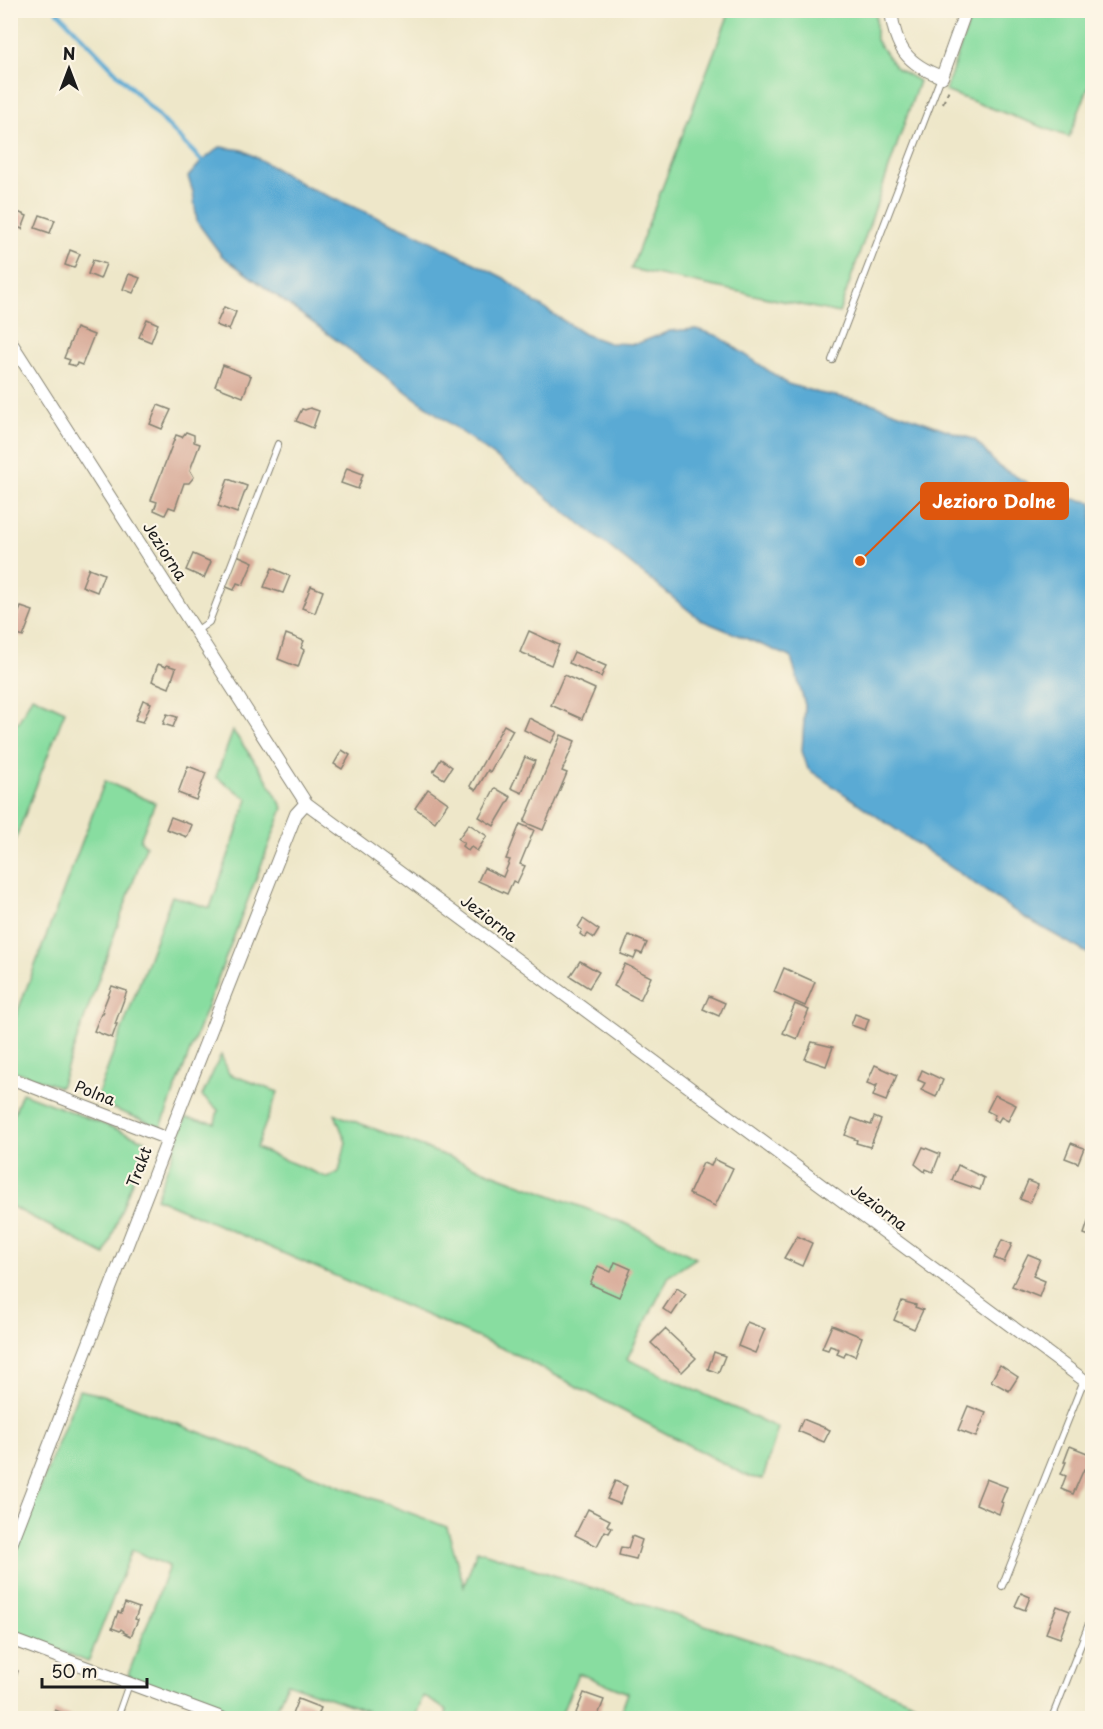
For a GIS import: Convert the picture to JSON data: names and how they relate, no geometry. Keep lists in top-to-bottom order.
{
  "streets": {
    "street": ["Jeziorna", "Polna", "Trakt"]
  },
  "crossings": [
    ["Jeziorna", "Trakt"],
    ["Polna", "Trakt"]
  ],
  "places": ["Jezioro Dolne"],
  "scale_bar": "50 m",
  "north": "top"
}
